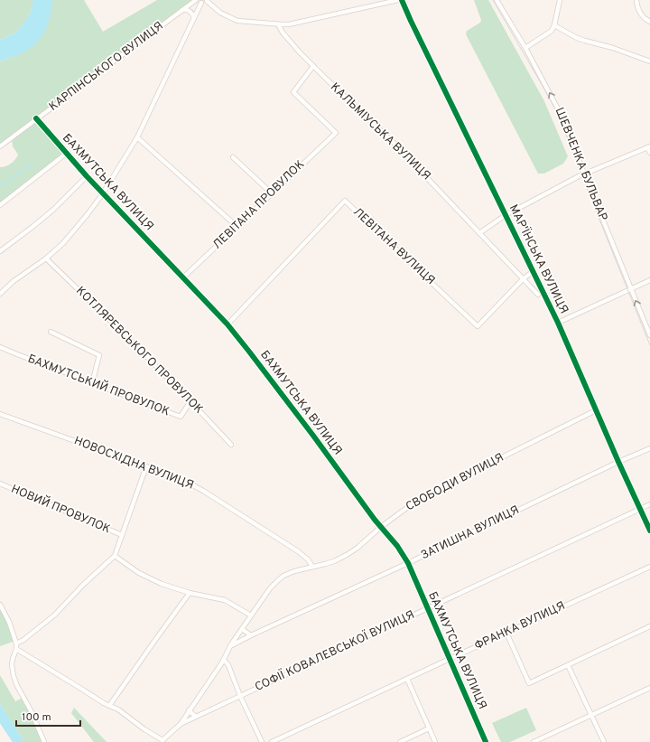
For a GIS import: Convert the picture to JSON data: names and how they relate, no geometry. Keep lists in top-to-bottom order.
{
  "streets": {
    "street": [
      "КАРПІНСЬКОГО ВУЛИЦЯ",
      "КАЛЬМІУСЬКА ВУЛИЦЯ",
      "ШЕВЧЕНКА БУЛЬВАР",
      "БАХМУТСЬКА ВУЛИЦЯ",
      "ЛЕВІТАНА ПРОВУЛОК",
      "ЛЕВІТАНА ВУЛИЦЯ",
      "МАР'ЇНСЬКА ВУЛИЦЯ",
      "КОТЛЯРЕВСЬКОГО ПРОВУЛОК",
      "БАХМУТСЬКИЙ ПРОВУЛОК",
      "НОВОСХІДНА ВУЛИЦЯ",
      "СВОБОДИ ВУЛИЦЯ",
      "НОВИЙ ПРОВУЛОК",
      "ЗАТИШНА ВУЛИЦЯ",
      "ФРАНКА ВУЛИЦЯ",
      "СОФІЇ КОВАЛЕВСЬКОЇ ВУЛИЦЯ"
    ]
  },
  "crossings": [
    ["КАРПІНСЬКОГО ВУЛИЦЯ", "БАХМУТСЬКА ВУЛИЦЯ"],
    ["КАЛЬМІУСЬКА ВУЛИЦЯ", "ЛЕВІТАНА ПРОВУЛОК"],
    ["КАЛЬМІУСЬКА ВУЛИЦЯ", "ЛЕВІТАНА ВУЛИЦЯ"],
    ["БАХМУТСЬКА ВУЛИЦЯ", "ЛЕВІТАНА ПРОВУЛОК"],
    ["БАХМУТСЬКА ВУЛИЦЯ", "ЛЕВІТАНА ВУЛИЦЯ"],
    ["БАХМУТСЬКА ВУЛИЦЯ", "СВОБОДИ ВУЛИЦЯ"],
    ["БАХМУТСЬКА ВУЛИЦЯ", "ЗАТИШНА ВУЛИЦЯ"],
    ["БАХМУТСЬКА ВУЛИЦЯ", "ФРАНКА ВУЛИЦЯ"],
    ["БАХМУТСЬКА ВУЛИЦЯ", "СОФІЇ КОВАЛЕВСЬКОЇ ВУЛИЦЯ"],
    ["ЛЕВІТАНА ВУЛИЦЯ", "МАР'ЇНСЬКА ВУЛИЦЯ"],
    ["МАР'ЇНСЬКА ВУЛИЦЯ", "СВОБОДИ ВУЛИЦЯ"],
    ["МАР'ЇНСЬКА ВУЛИЦЯ", "ЗАТИШНА ВУЛИЦЯ"],
    ["МАР'ЇНСЬКА ВУЛИЦЯ", "СОФІЇ КОВАЛЕВСЬКОЇ ВУЛИЦЯ"],
    ["КОТЛЯРЕВСЬКОГО ПРОВУЛОК", "БАХМУТСЬКИЙ ПРОВУЛОК"],
    ["НОВОСХІДНА ВУЛИЦЯ", "СВОБОДИ ВУЛИЦЯ"]
  ],
  "one_way": ["ШЕВЧЕНКА БУЛЬВАР"],
  "scale_bar": "100 m"
}
